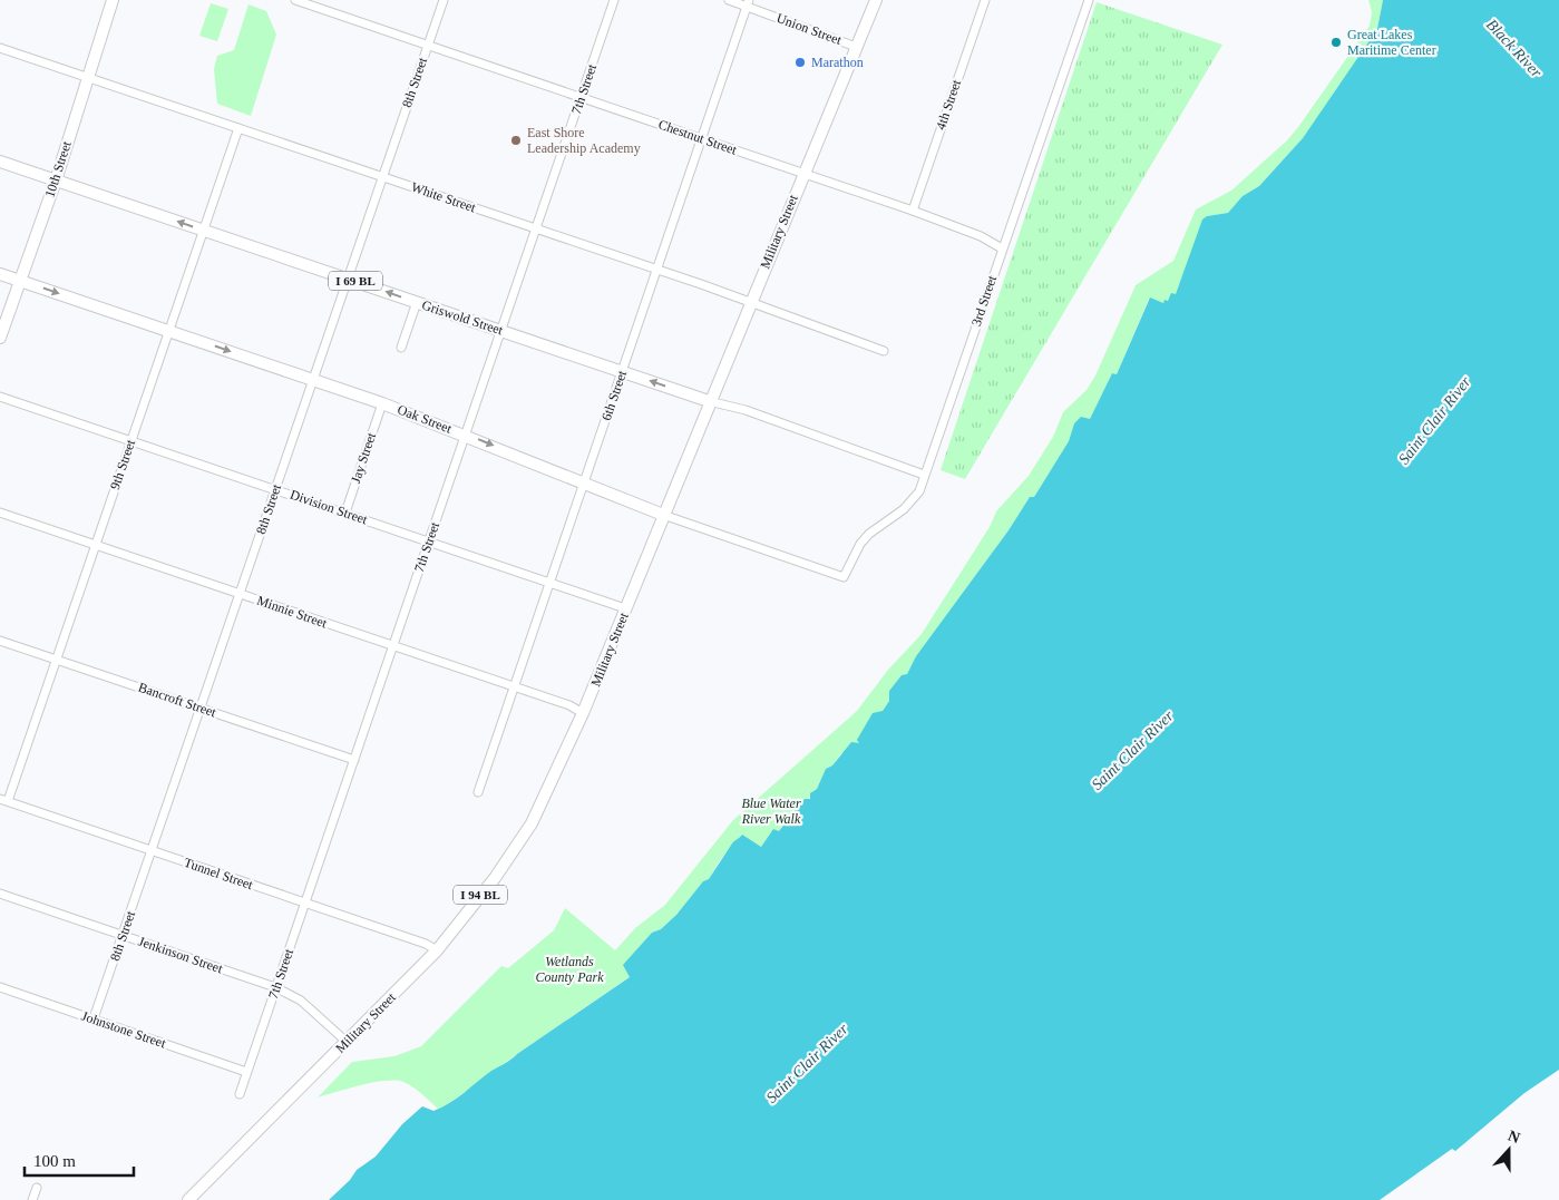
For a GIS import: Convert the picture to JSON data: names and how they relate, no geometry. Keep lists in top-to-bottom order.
{
  "streets": {
    "main road": [
      "10th Street",
      "Military Street",
      "I 69 BL",
      "Griswold Street",
      "Oak Street",
      "I 94 BL"
    ],
    "street": [
      "Union Street",
      "8th Street",
      "7th Street",
      "4th Street",
      "Chestnut Street",
      "White Street",
      "3rd Street",
      "6th Street",
      "Jay Street",
      "9th Street",
      "Division Street",
      "Minnie Street",
      "Bancroft Street",
      "Tunnel Street",
      "Jenkinson Street",
      "Johnstone Street"
    ]
  },
  "crossings": [
    ["Union Street", "Military Street"],
    ["Union Street", "6th Street"],
    ["8th Street", "Chestnut Street"],
    ["8th Street", "White Street"],
    ["8th Street", "Griswold Street"],
    ["8th Street", "Oak Street"],
    ["8th Street", "Division Street"],
    ["8th Street", "Minnie Street"],
    ["8th Street", "Bancroft Street"],
    ["8th Street", "Tunnel Street"],
    ["8th Street", "Jenkinson Street"],
    ["8th Street", "Johnstone Street"],
    ["7th Street", "Chestnut Street"],
    ["7th Street", "White Street"],
    ["7th Street", "Griswold Street"],
    ["7th Street", "Oak Street"],
    ["7th Street", "Division Street"],
    ["7th Street", "Minnie Street"],
    ["7th Street", "Bancroft Street"],
    ["7th Street", "Tunnel Street"],
    ["7th Street", "Jenkinson Street"],
    ["7th Street", "Johnstone Street"],
    ["4th Street", "Chestnut Street"],
    ["Chestnut Street", "Military Street"],
    ["Chestnut Street", "3rd Street"],
    ["Chestnut Street", "6th Street"],
    ["10th Street", "White Street"],
    ["10th Street", "Griswold Street"],
    ["10th Street", "Oak Street"],
    ["White Street", "Military Street"],
    ["White Street", "6th Street"],
    ["White Street", "9th Street"],
    ["Military Street", "Griswold Street"],
    ["Military Street", "Oak Street"],
    ["Military Street", "Division Street"],
    ["Military Street", "Minnie Street"],
    ["Military Street", "Tunnel Street"],
    ["Military Street", "Jenkinson Street"],
    ["3rd Street", "Griswold Street"],
    ["3rd Street", "Oak Street"],
    ["Griswold Street", "6th Street"],
    ["Griswold Street", "9th Street"],
    ["6th Street", "Oak Street"],
    ["6th Street", "Division Street"],
    ["6th Street", "Minnie Street"],
    ["Oak Street", "Jay Street"],
    ["Oak Street", "9th Street"],
    ["Jay Street", "Division Street"],
    ["9th Street", "Division Street"],
    ["9th Street", "Minnie Street"],
    ["9th Street", "Bancroft Street"],
    ["9th Street", "Tunnel Street"]
  ],
  "one_way": ["Oak Street"],
  "water": ["Black River", "Saint Clair River"],
  "parks": ["Blue Water River Walk", "Wetlands County Park"],
  "places": ["Great Lakes Maritime Center", "Marathon", "East Shore Leadership Academy"],
  "scale_bar": "100 m",
  "north": "top"
}
